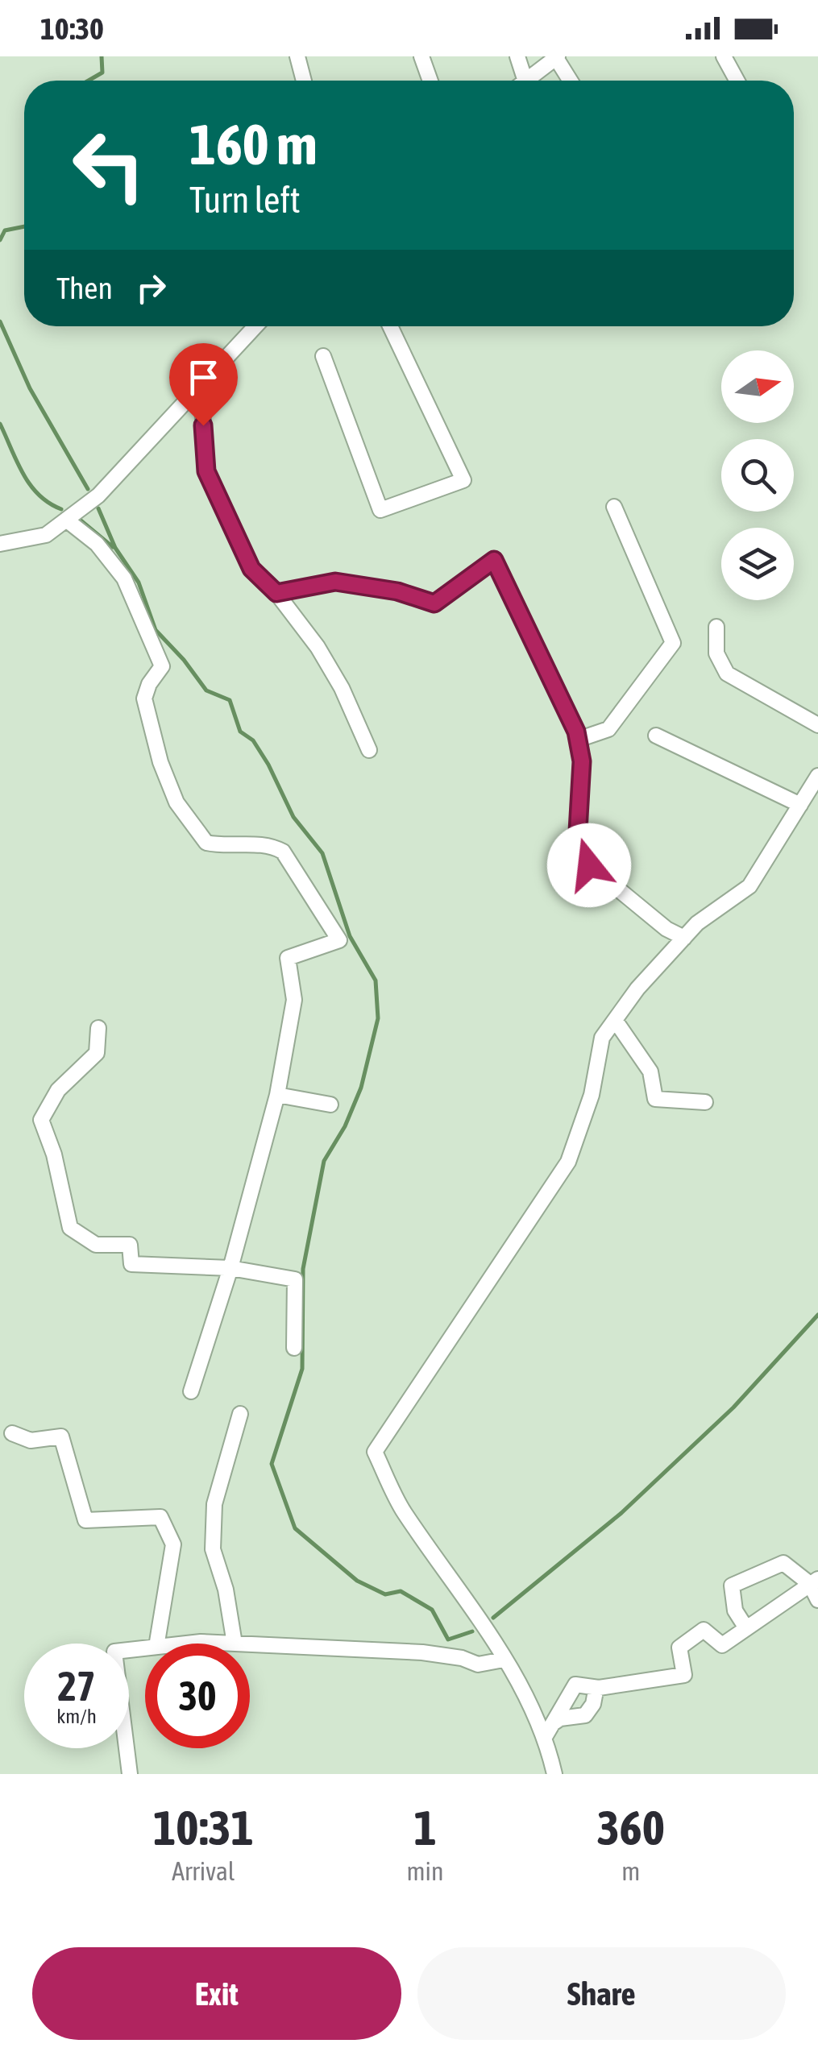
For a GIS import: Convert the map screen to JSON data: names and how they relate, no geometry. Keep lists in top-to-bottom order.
{
  "north": "right",
  "page": {
    "status": "10:30",
    "turn": ["160 m", "Turn left"],
    "then": "Then",
    "speed": "27 km/h",
    "limit": "30",
    "eta": [
      "10:31",
      "Arrival",
      "1",
      "min",
      "360",
      "m"
    ],
    "buttons": ["Exit", "Share"]
  }
}
